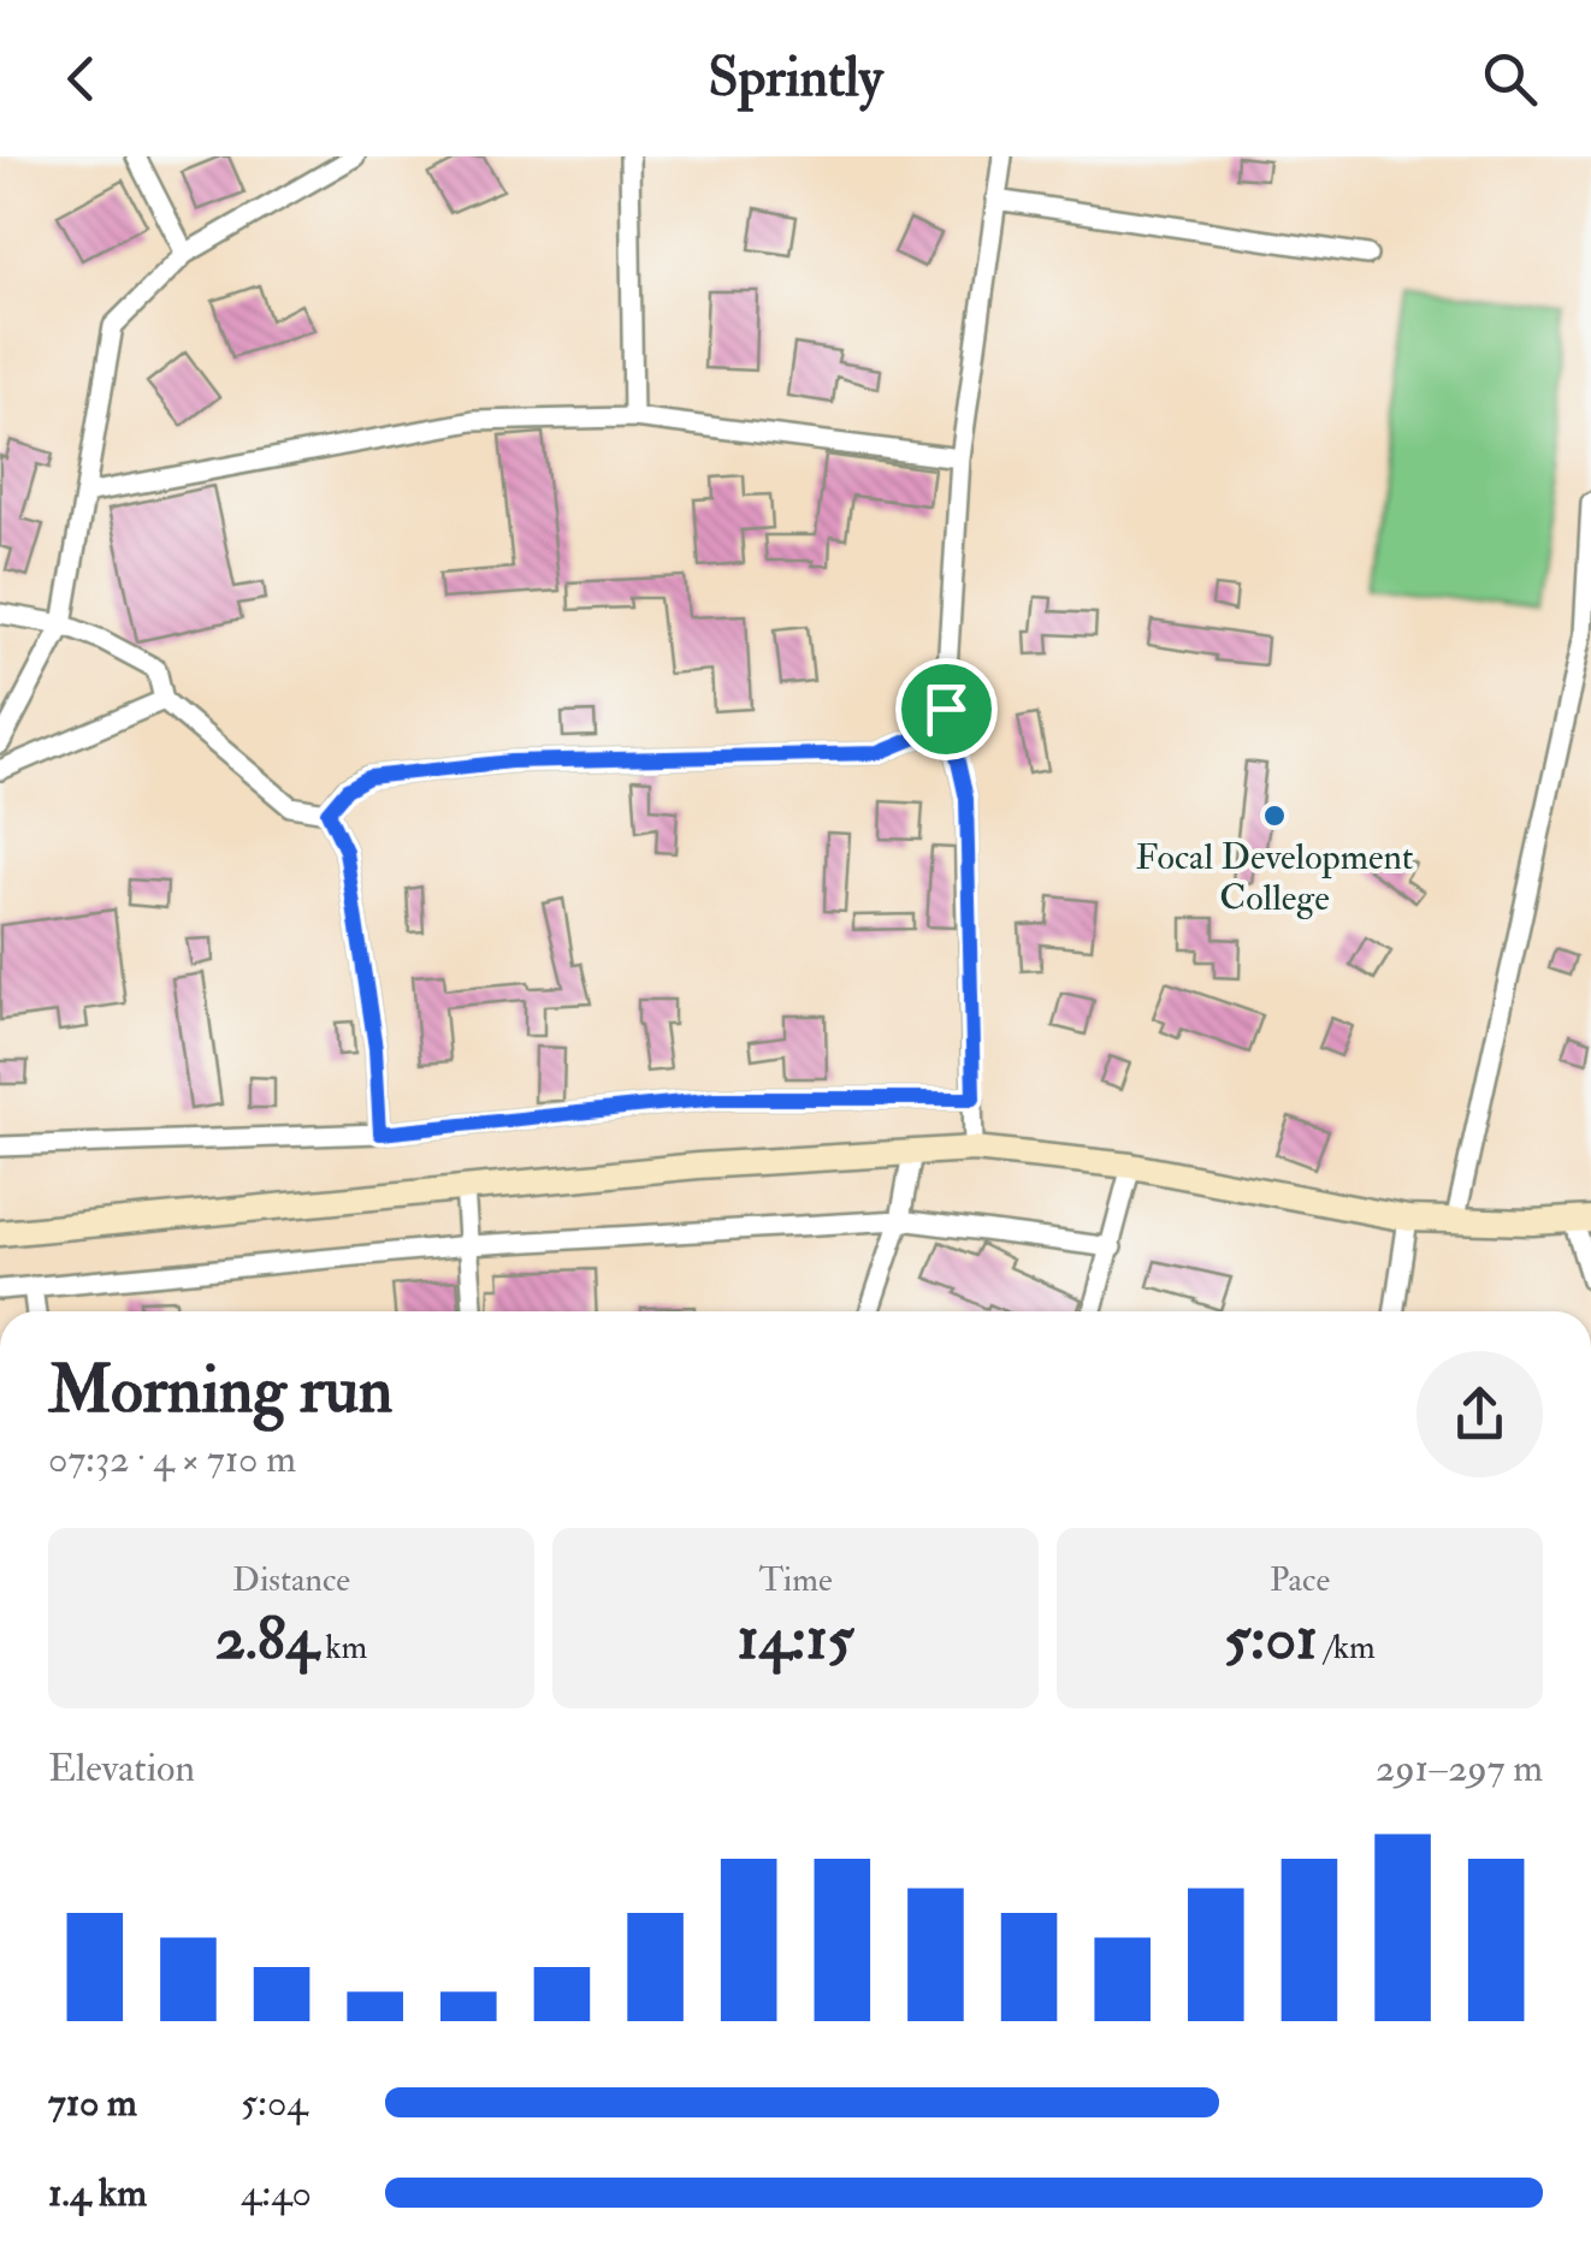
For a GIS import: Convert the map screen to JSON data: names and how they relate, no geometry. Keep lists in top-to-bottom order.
{
  "places": ["Focal Development College"],
  "page": {
    "header": "Sprintly",
    "heading": ["Morning run", "07:32 · 4 × 710 m"],
    "stats": [
      ["Distance", "2.84 km"],
      ["Time", "14:15"],
      ["Pace", "5:01 /km"]
    ],
    "chart": ["Elevation", "291–297 m"],
    "list": [
      {
        "name": "710 m",
        "note": "5:04"
      },
      {
        "name": "1.4 km",
        "note": "4:40"
      }
    ]
  }
}
